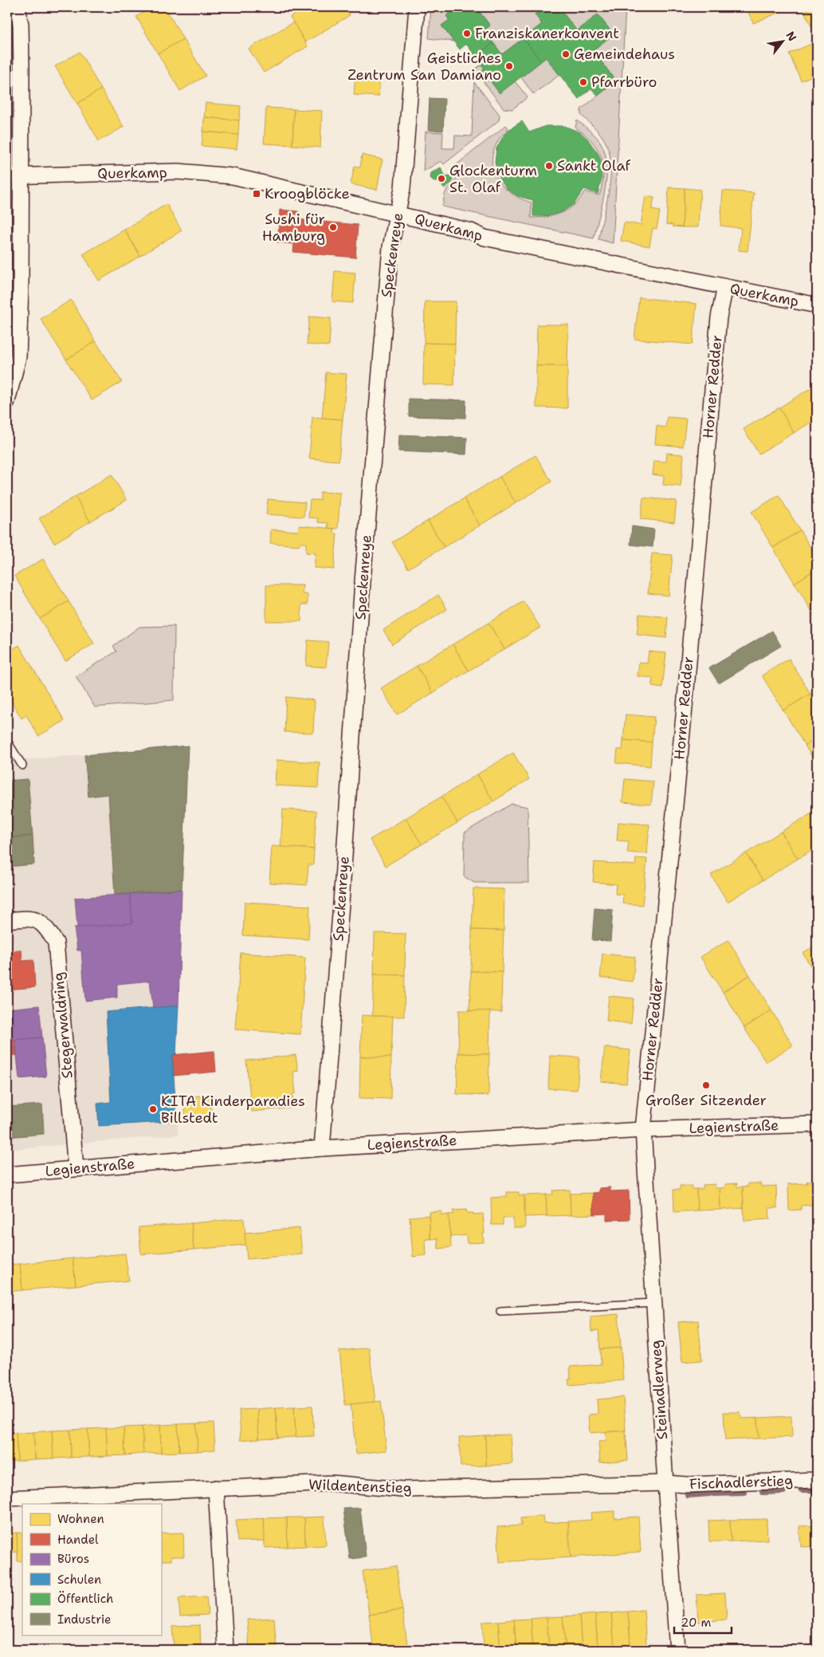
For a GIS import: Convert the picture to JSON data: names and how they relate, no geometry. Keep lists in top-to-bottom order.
{
  "streets": {
    "street": [
      "Querkamp",
      "Speckenreye",
      "Horner Redder",
      "Stegerwaldring",
      "Legienstraße",
      "Steinadlerweg",
      "Fischadlerstieg",
      "Wildentenstieg"
    ]
  },
  "crossings": [
    ["Querkamp", "Speckenreye"],
    ["Querkamp", "Horner Redder"],
    ["Speckenreye", "Legienstraße"],
    ["Horner Redder", "Legienstraße"],
    ["Horner Redder", "Steinadlerweg"],
    ["Stegerwaldring", "Legienstraße"],
    ["Legienstraße", "Steinadlerweg"],
    ["Steinadlerweg", "Fischadlerstieg"],
    ["Steinadlerweg", "Wildentenstieg"],
    ["Fischadlerstieg", "Wildentenstieg"]
  ],
  "places": {
    "other": [
      "Franziskanerkonvent",
      "Gemeindehaus",
      "Geistliches Zentrum San Damiano",
      "Pfarrbüro",
      "Sankt Olaf",
      "Glockenturm St. Olaf",
      "Sushi für Hamburg",
      "Großer Sitzender",
      "KITA Kinderparadies Billstedt"
    ],
    "transit": ["Kroogblöcke"]
  },
  "legend": [
    "Wohnen",
    "Handel",
    "Büros",
    "Schulen",
    "Öffentlich",
    "Industrie"
  ],
  "scale_bar": "20 m",
  "north": "top right"
}
